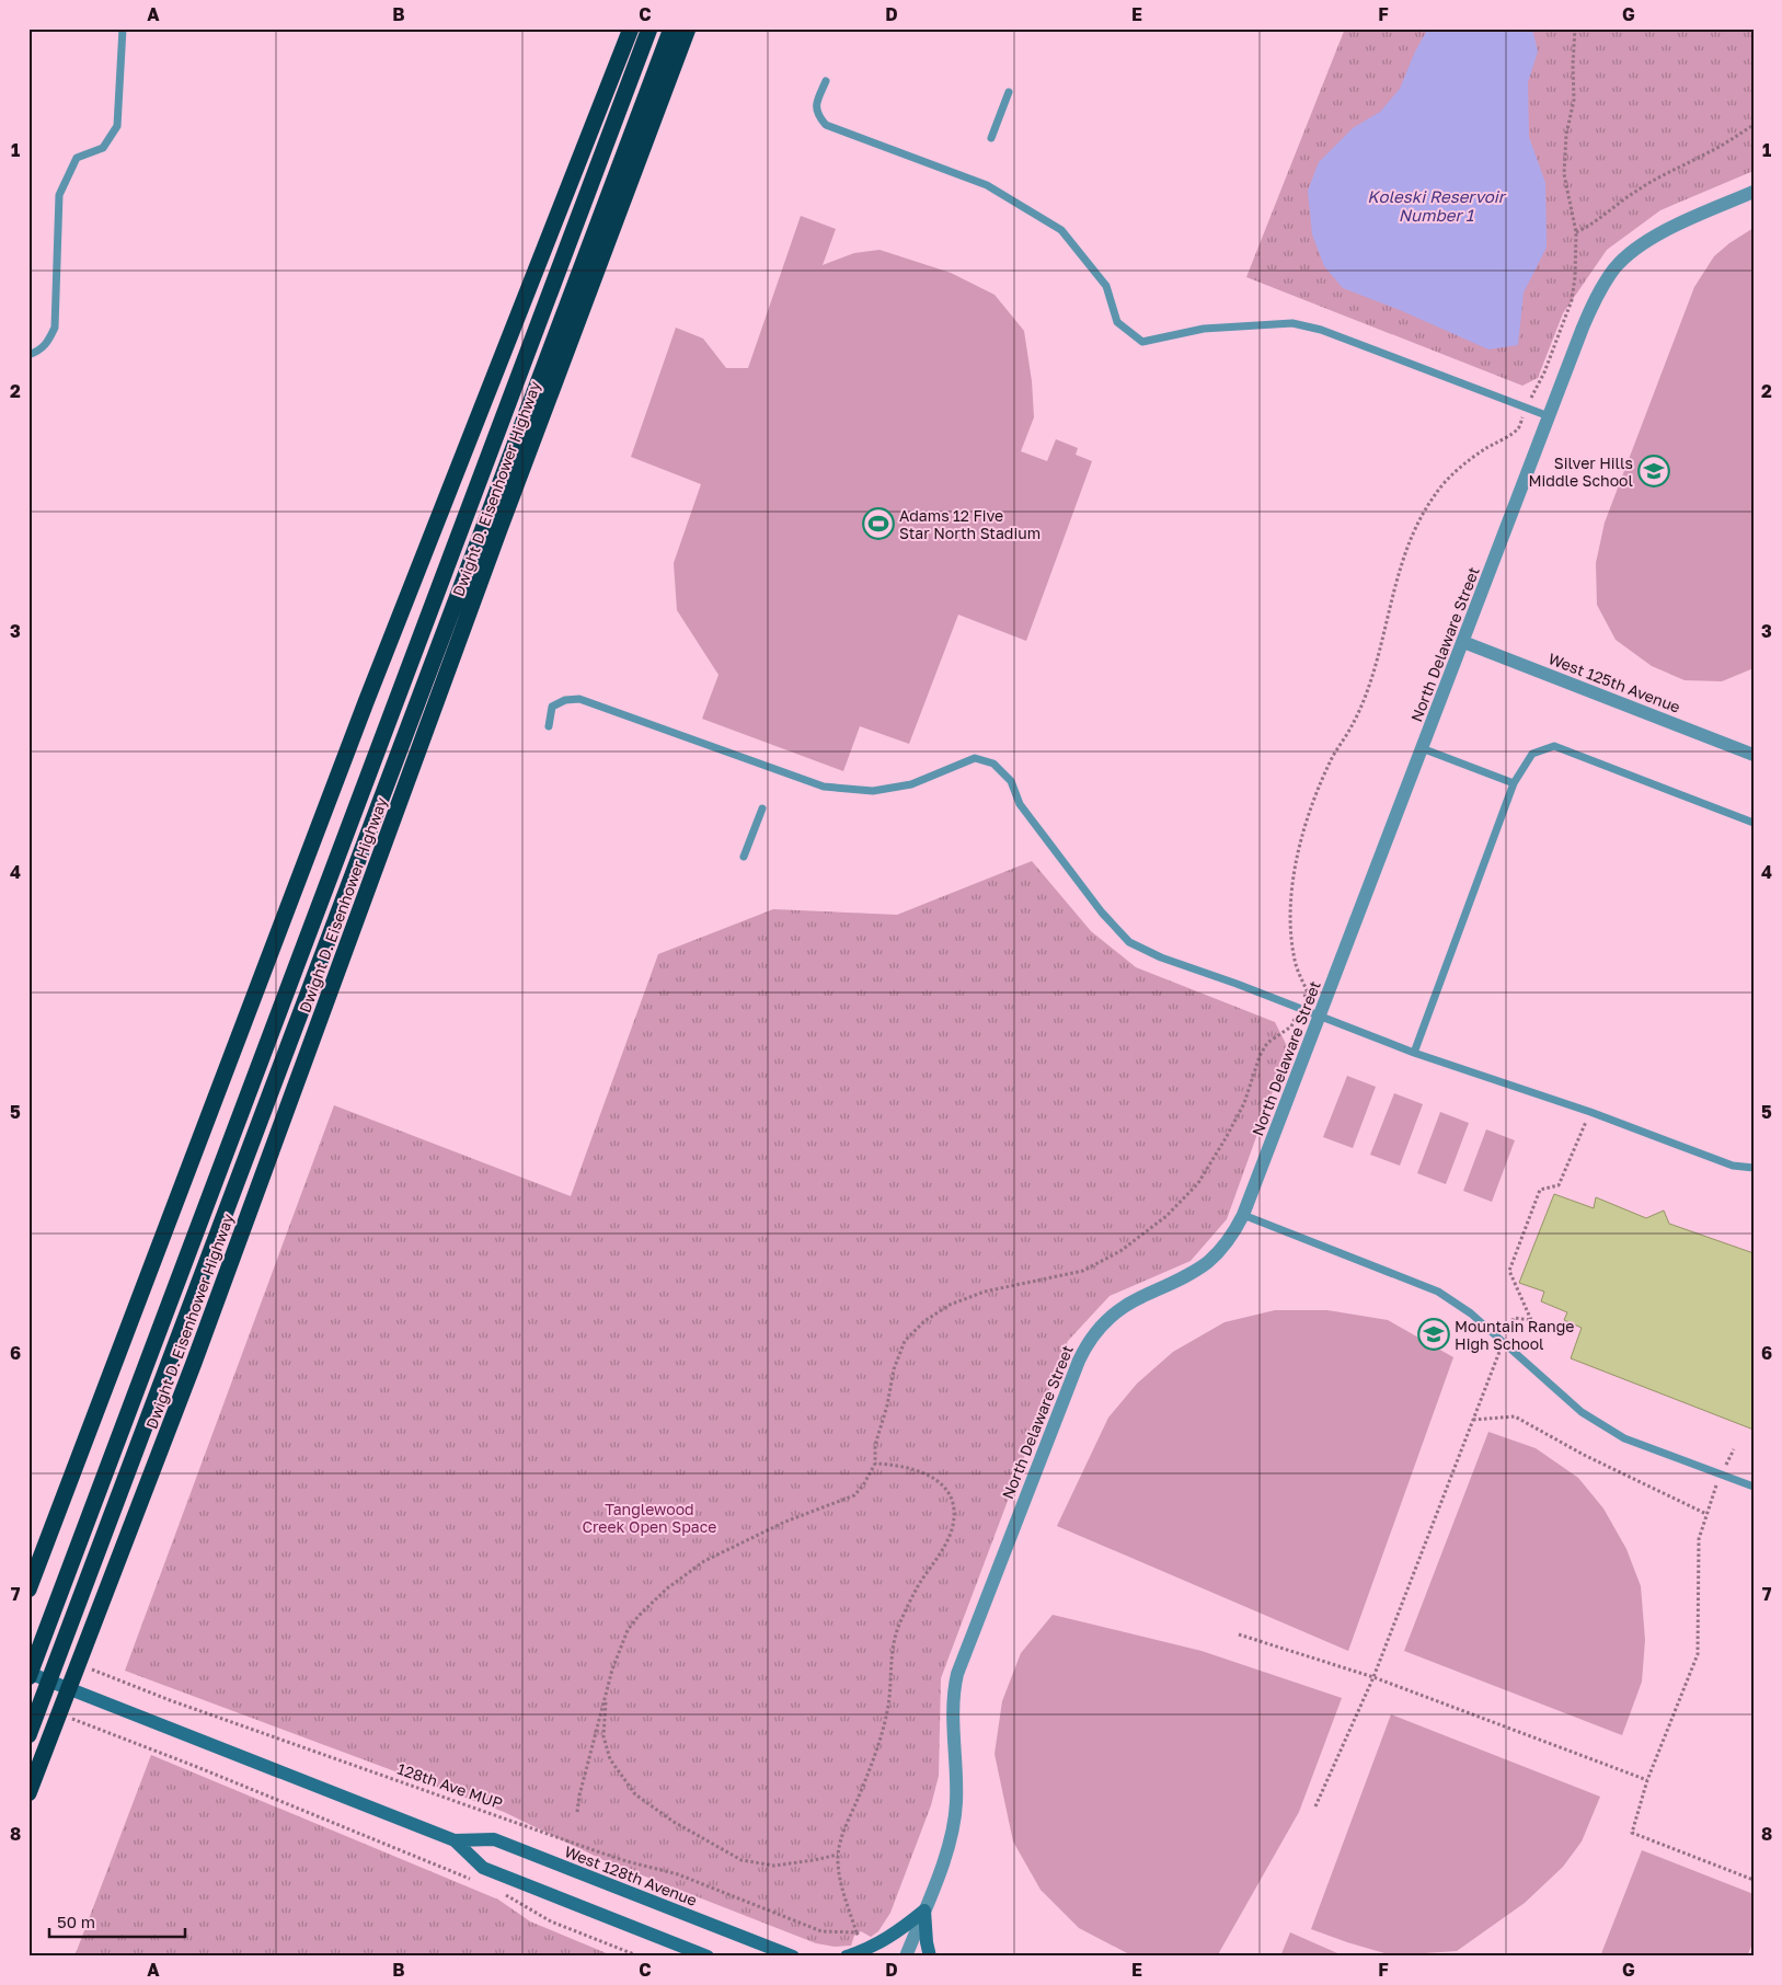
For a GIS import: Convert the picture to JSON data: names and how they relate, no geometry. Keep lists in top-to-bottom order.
{
  "streets": {
    "highway": ["Dwight D. Eisenhower Highway"],
    "main road": ["West 128th Avenue"],
    "street": ["North Delaware Street", "West 125th Avenue"],
    "path": ["128th Ave MUP"]
  },
  "crossings": [
    ["North Delaware Street", "West 125th Avenue"]
  ],
  "water": ["Koleski Reservoir Number 1"],
  "parks": ["Tanglewood Creek Open Space"],
  "places": {
    "school or university": ["Silver Hills Middle School", "Mountain Range High School"],
    "sports": ["Adams 12 Five Star North Stadium"]
  },
  "scale_bar": "50 m",
  "grid": {
    "columns": [
      "A",
      "B",
      "C",
      "D",
      "E",
      "F",
      "G"
    ],
    "rows": [
      "1",
      "2",
      "3",
      "4",
      "5",
      "6",
      "7",
      "8"
    ]
  }
}
